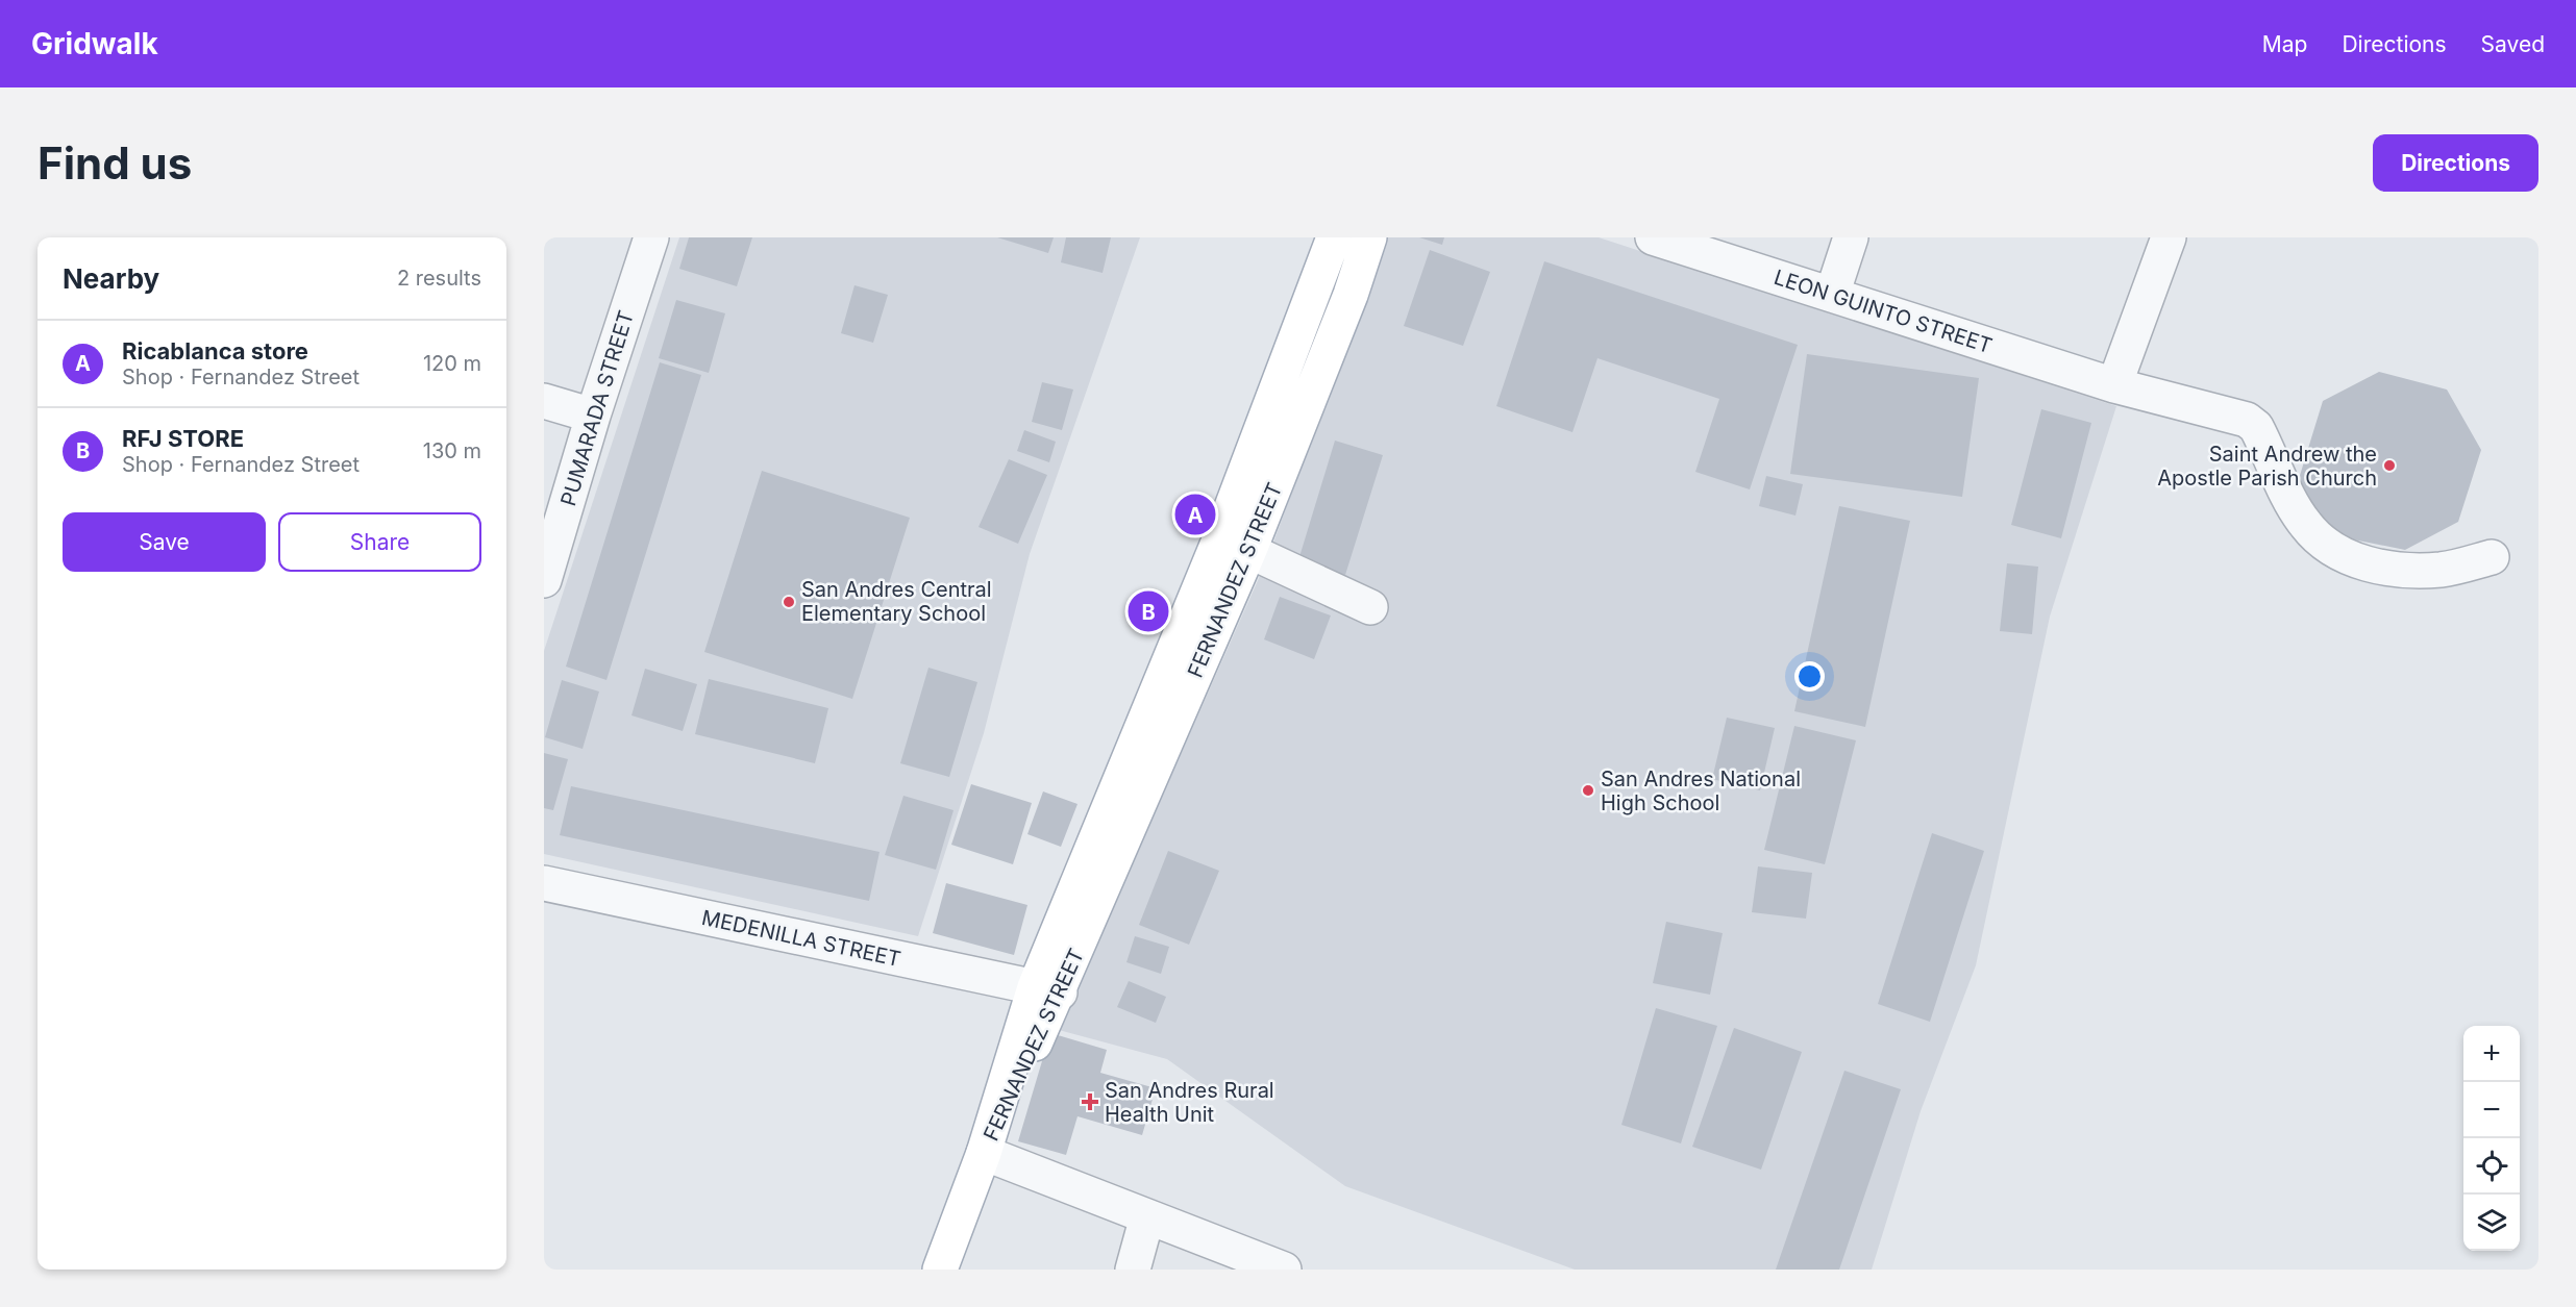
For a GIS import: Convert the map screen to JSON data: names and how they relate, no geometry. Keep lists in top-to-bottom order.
{
  "streets": {
    "main road": ["FERNANDEZ STREET"],
    "street": ["LEON GUINTO STREET", "PUMARADA STREET", "MEDENILLA STREET"]
  },
  "crossings": [
    ["FERNANDEZ STREET", "MEDENILLA STREET"]
  ],
  "places": {
    "other": ["Saint Andrew the Apostle Parish Church", "San Andres Central Elementary School", "San Andres National High School"],
    "health": ["San Andres Rural Health Unit"]
  },
  "page": {
    "header": "Gridwalk",
    "nav": ["Map", "Directions", "Saved"],
    "buttons": [
      "Directions",
      ["Save", "Share"]
    ],
    "title": "Find us",
    "heading": ["Nearby", "2 results"],
    "list": [
      {
        "mark": "A",
        "name": "Ricablanca store",
        "note": "Shop · Fernandez Street",
        "value": "120 m"
      },
      {
        "mark": "B",
        "name": "RFJ STORE",
        "note": "Shop · Fernandez Street",
        "value": "130 m"
      }
    ],
    "pins": ["A", "B"],
    "map_buttons": ["+", "−"]
  }
}
